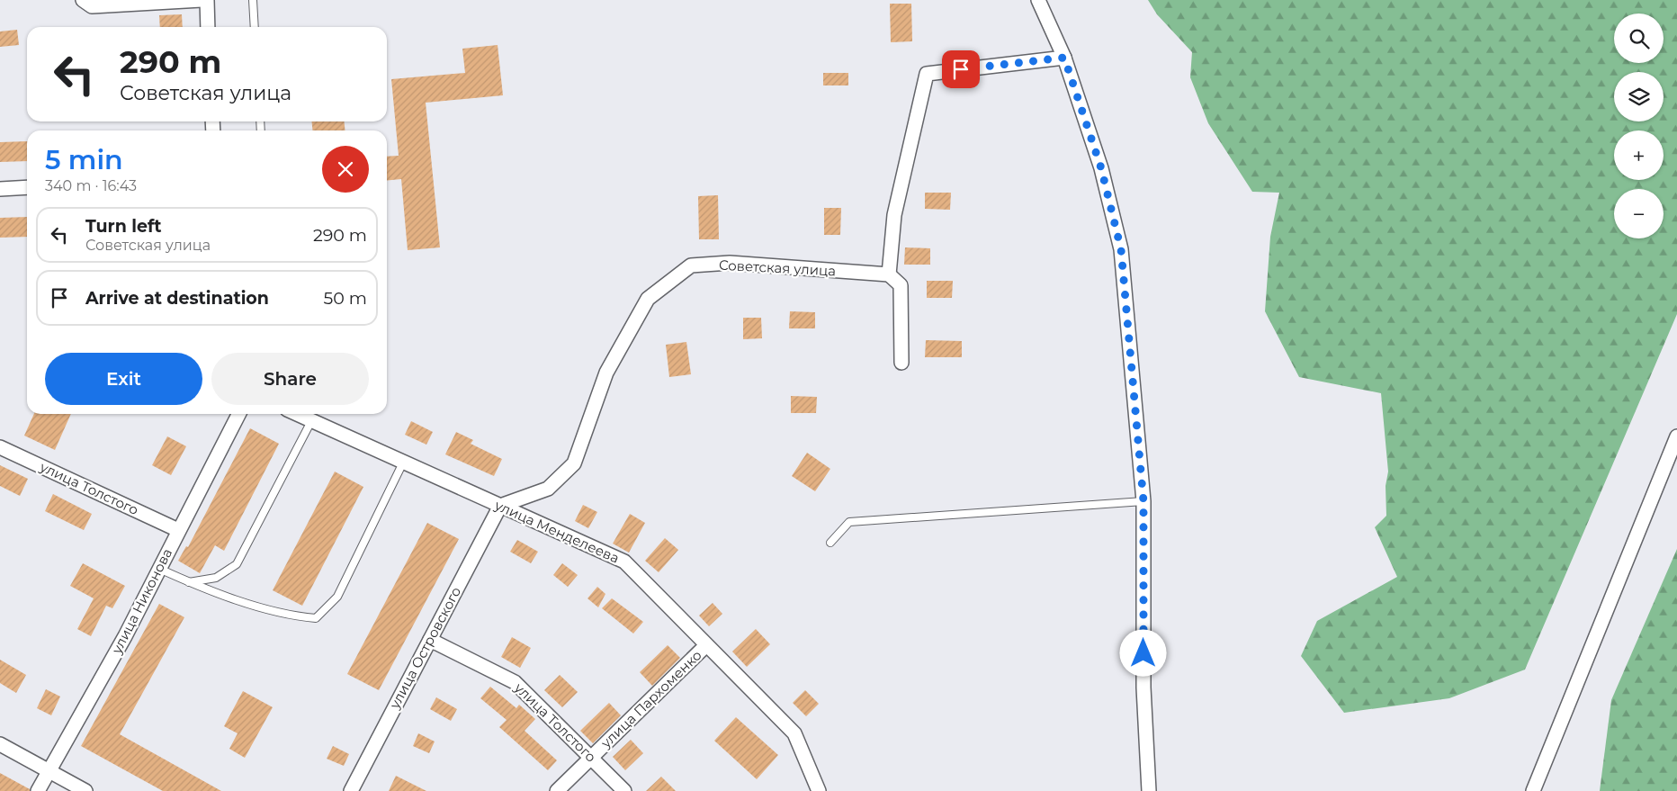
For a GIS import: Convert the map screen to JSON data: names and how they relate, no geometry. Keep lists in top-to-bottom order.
{
  "streets": {
    "street": [
      "Советская улица",
      "улица Толстого",
      "улица Менделеева",
      "улица Никонова",
      "улица Островского",
      "улица Пархоменко"
    ]
  },
  "crossings": [
    ["Советская улица", "улица Менделеева"],
    ["Советская улица", "улица Островского"],
    ["улица Толстого", "улица Никонова"],
    ["улица Толстого", "улица Островского"],
    ["улица Толстого", "улица Пархоменко"],
    ["улица Менделеева", "улица Островского"],
    ["улица Менделеева", "улица Пархоменко"]
  ],
  "page": {
    "map_buttons": ["+", "−"],
    "turn": ["290 m", "Советская улица"],
    "heading": ["5 min", "340 m · 16:43"],
    "list": [
      {
        "name": "Turn left",
        "note": "Советская улица",
        "value": "290 m"
      },
      {
        "name": "Arrive at destination",
        "value": "50 m"
      }
    ],
    "buttons": ["Exit", "Share"]
  }
}
